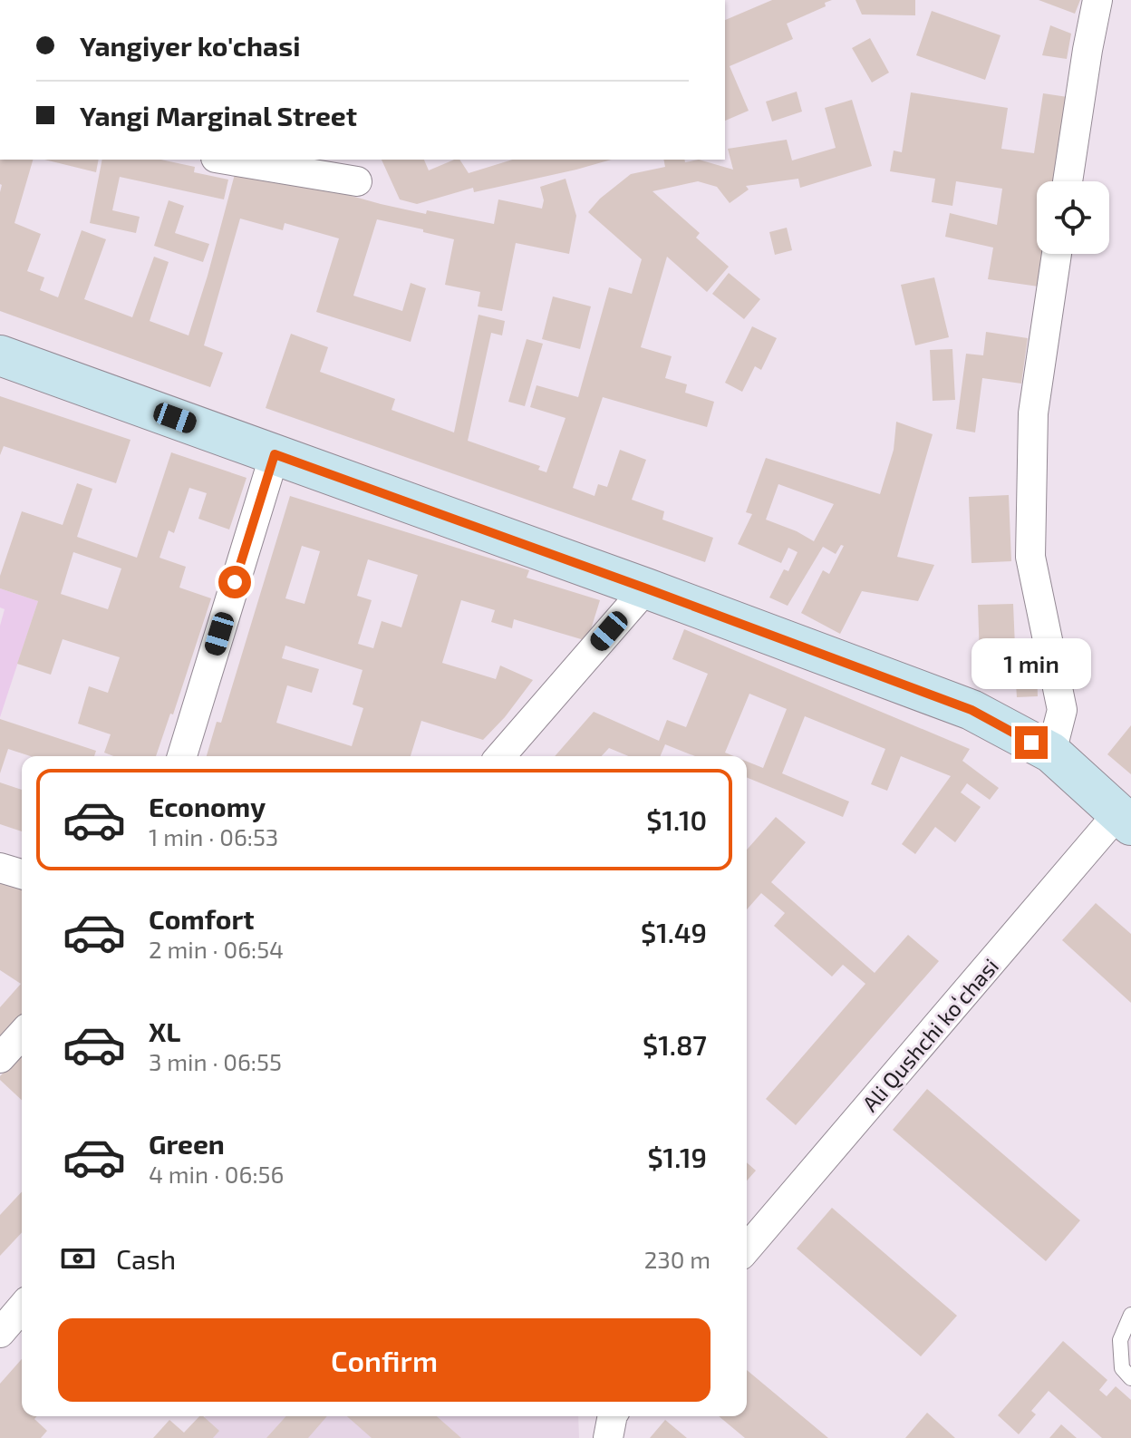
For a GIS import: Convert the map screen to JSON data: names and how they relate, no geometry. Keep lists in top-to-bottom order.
{
  "streets": {
    "street": ["Ali Qushchi koʻchasi"]
  },
  "page": {
    "banner": ["Yangiyer ko'chasi", "Yangi Marginal Street"],
    "bubble": "1 min",
    "list": [
      {
        "name": "Economy",
        "note": "1 min · 06:53",
        "value": "$1.10"
      },
      {
        "name": "Comfort",
        "note": "2 min · 06:54",
        "value": "$1.49"
      },
      {
        "name": "XL",
        "note": "3 min · 06:55",
        "value": "$1.87"
      },
      {
        "name": "Green",
        "note": "4 min · 06:56",
        "value": "$1.19"
      }
    ],
    "pay": ["Cash", "230 m"],
    "buttons": "Confirm"
  }
}
